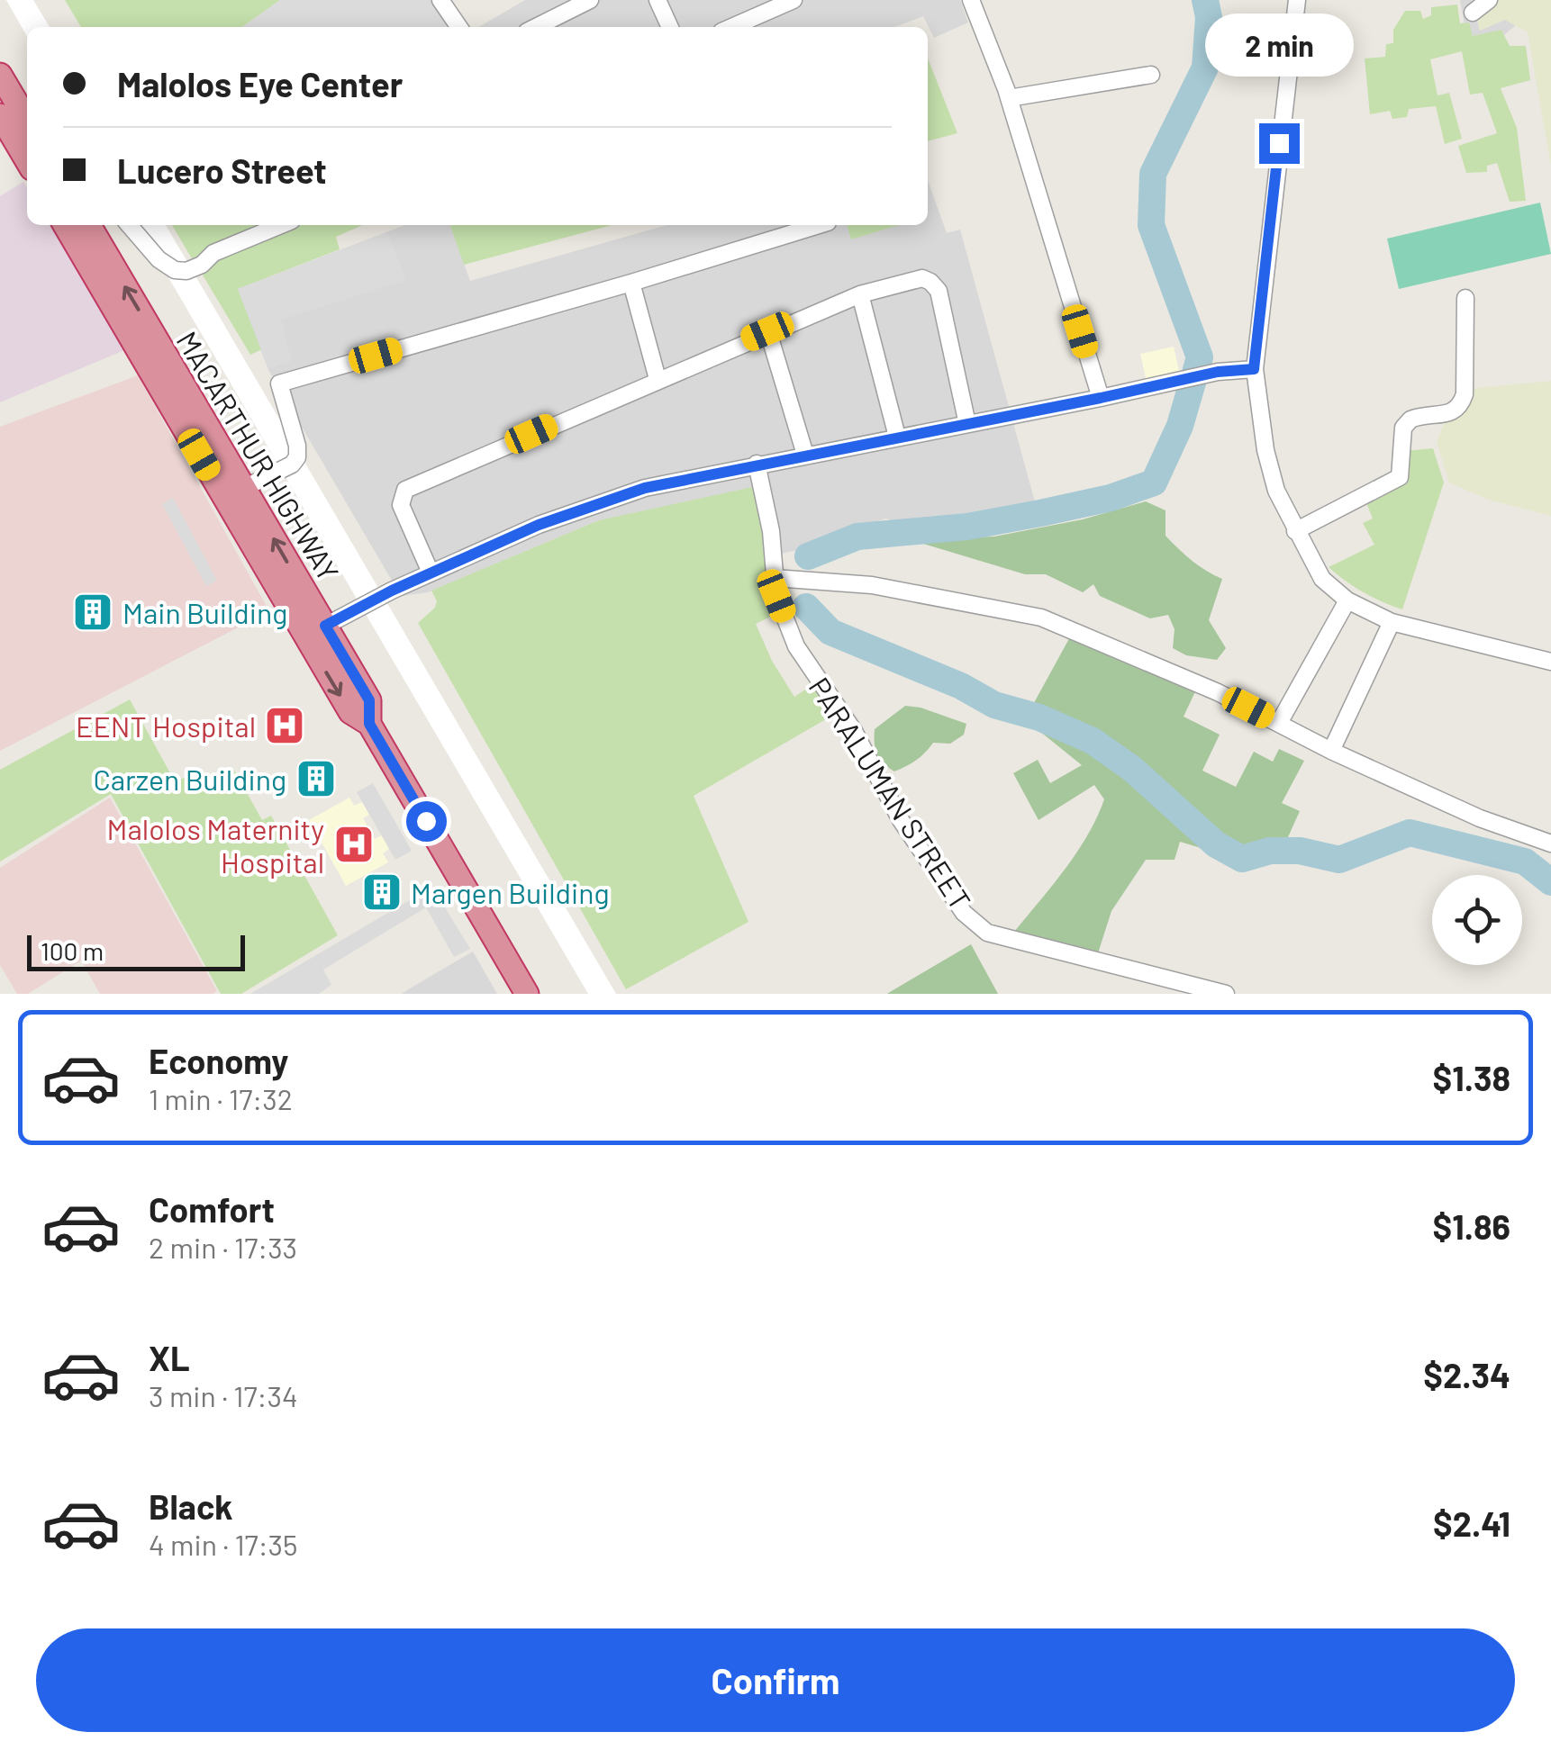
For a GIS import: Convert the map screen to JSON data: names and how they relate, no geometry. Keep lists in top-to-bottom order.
{
  "streets": {
    "highway": ["MACARTHUR HIGHWAY"],
    "street": ["PARALUMAN STREET"]
  },
  "places": {
    "building": ["Main Building", "Carzen Building", "Margen Building"],
    "hospital": ["EENT Hospital", "Malolos Maternity Hospital"]
  },
  "scale_bar": "100 m",
  "page": {
    "bubble": "2 min",
    "banner": ["Malolos Eye Center", "Lucero Street"],
    "scale": "100 m",
    "list": [
      {
        "name": "Economy",
        "note": "1 min · 17:32",
        "value": "$1.38"
      },
      {
        "name": "Comfort",
        "note": "2 min · 17:33",
        "value": "$1.86"
      },
      {
        "name": "XL",
        "note": "3 min · 17:34",
        "value": "$2.34"
      },
      {
        "name": "Black",
        "note": "4 min · 17:35",
        "value": "$2.41"
      }
    ],
    "buttons": "Confirm"
  }
}
